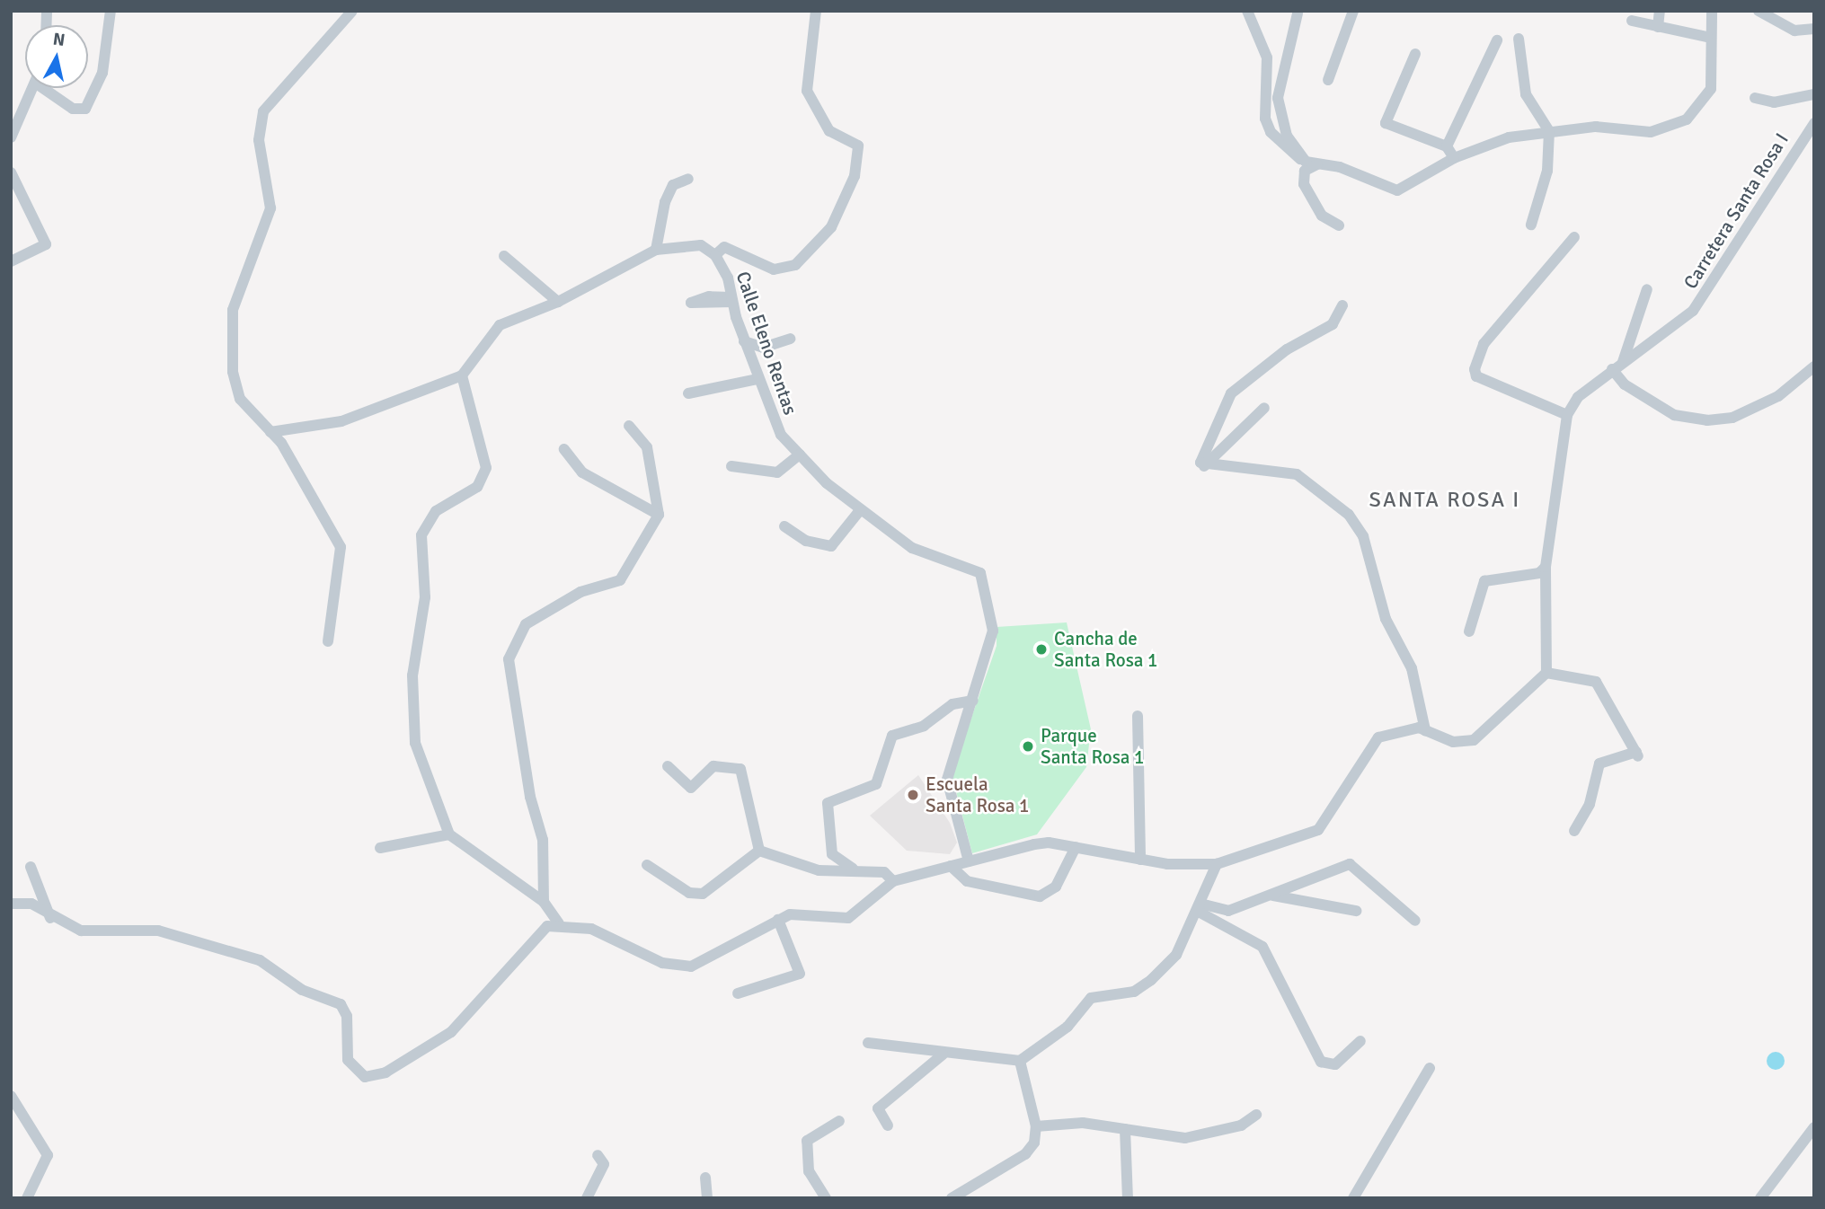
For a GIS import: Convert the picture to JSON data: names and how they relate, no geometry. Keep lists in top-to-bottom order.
{
  "streets": {
    "street": ["Carretera Santa Rosa I", "Calle Eleno Rentas"]
  },
  "districts": ["SANTA ROSA I"],
  "places": ["Cancha de Santa Rosa 1", "Parque Santa Rosa 1", "Escuela Santa Rosa 1"],
  "north": "top"
}
